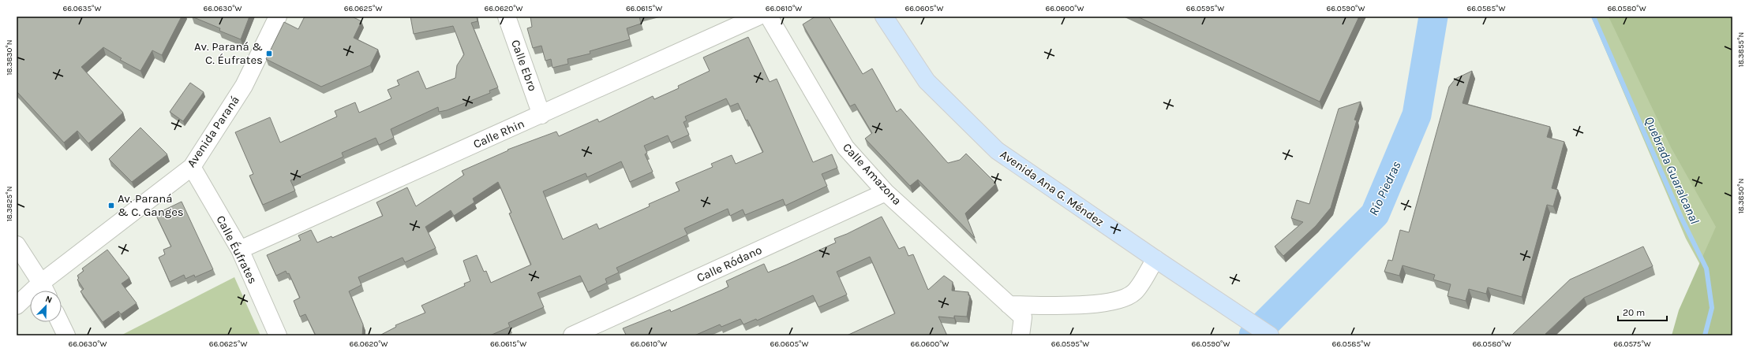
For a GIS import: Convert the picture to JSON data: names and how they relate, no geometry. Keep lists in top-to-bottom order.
{
  "streets": {
    "main road": ["Avenida Ana G. Méndez"],
    "street": [
      "Calle Ebro",
      "Avenida Paraná",
      "Calle Rhin",
      "Calle Amazona",
      "Calle Éufrates",
      "Calle Ródano"
    ]
  },
  "crossings": [
    ["Calle Ebro", "Calle Rhin"],
    ["Avenida Paraná", "Calle Éufrates"],
    ["Calle Rhin", "Calle Éufrates"],
    ["Calle Amazona", "Calle Ródano"]
  ],
  "water": ["Quebrada Guaralcanal", "Río Piedras"],
  "places": {
    "transit": ["Av. Paraná & C. Éufrates", "Av. Paraná & C. Ganges"]
  },
  "scale_bar": "20 m",
  "north": "top right",
  "coordinates": [
    "66.0635°W",
    "66.0630°W",
    "66.0625°W",
    "66.0620°W",
    "66.0615°W",
    "66.0610°W",
    "66.0605°W",
    "66.0600°W",
    "66.0595°W",
    "66.0590°W",
    "66.0585°W",
    "66.0580°W",
    "18.3855°N",
    "18.3830°N",
    "18.3850°N",
    "18.3825°N",
    "66.0575°W"
  ]
}
